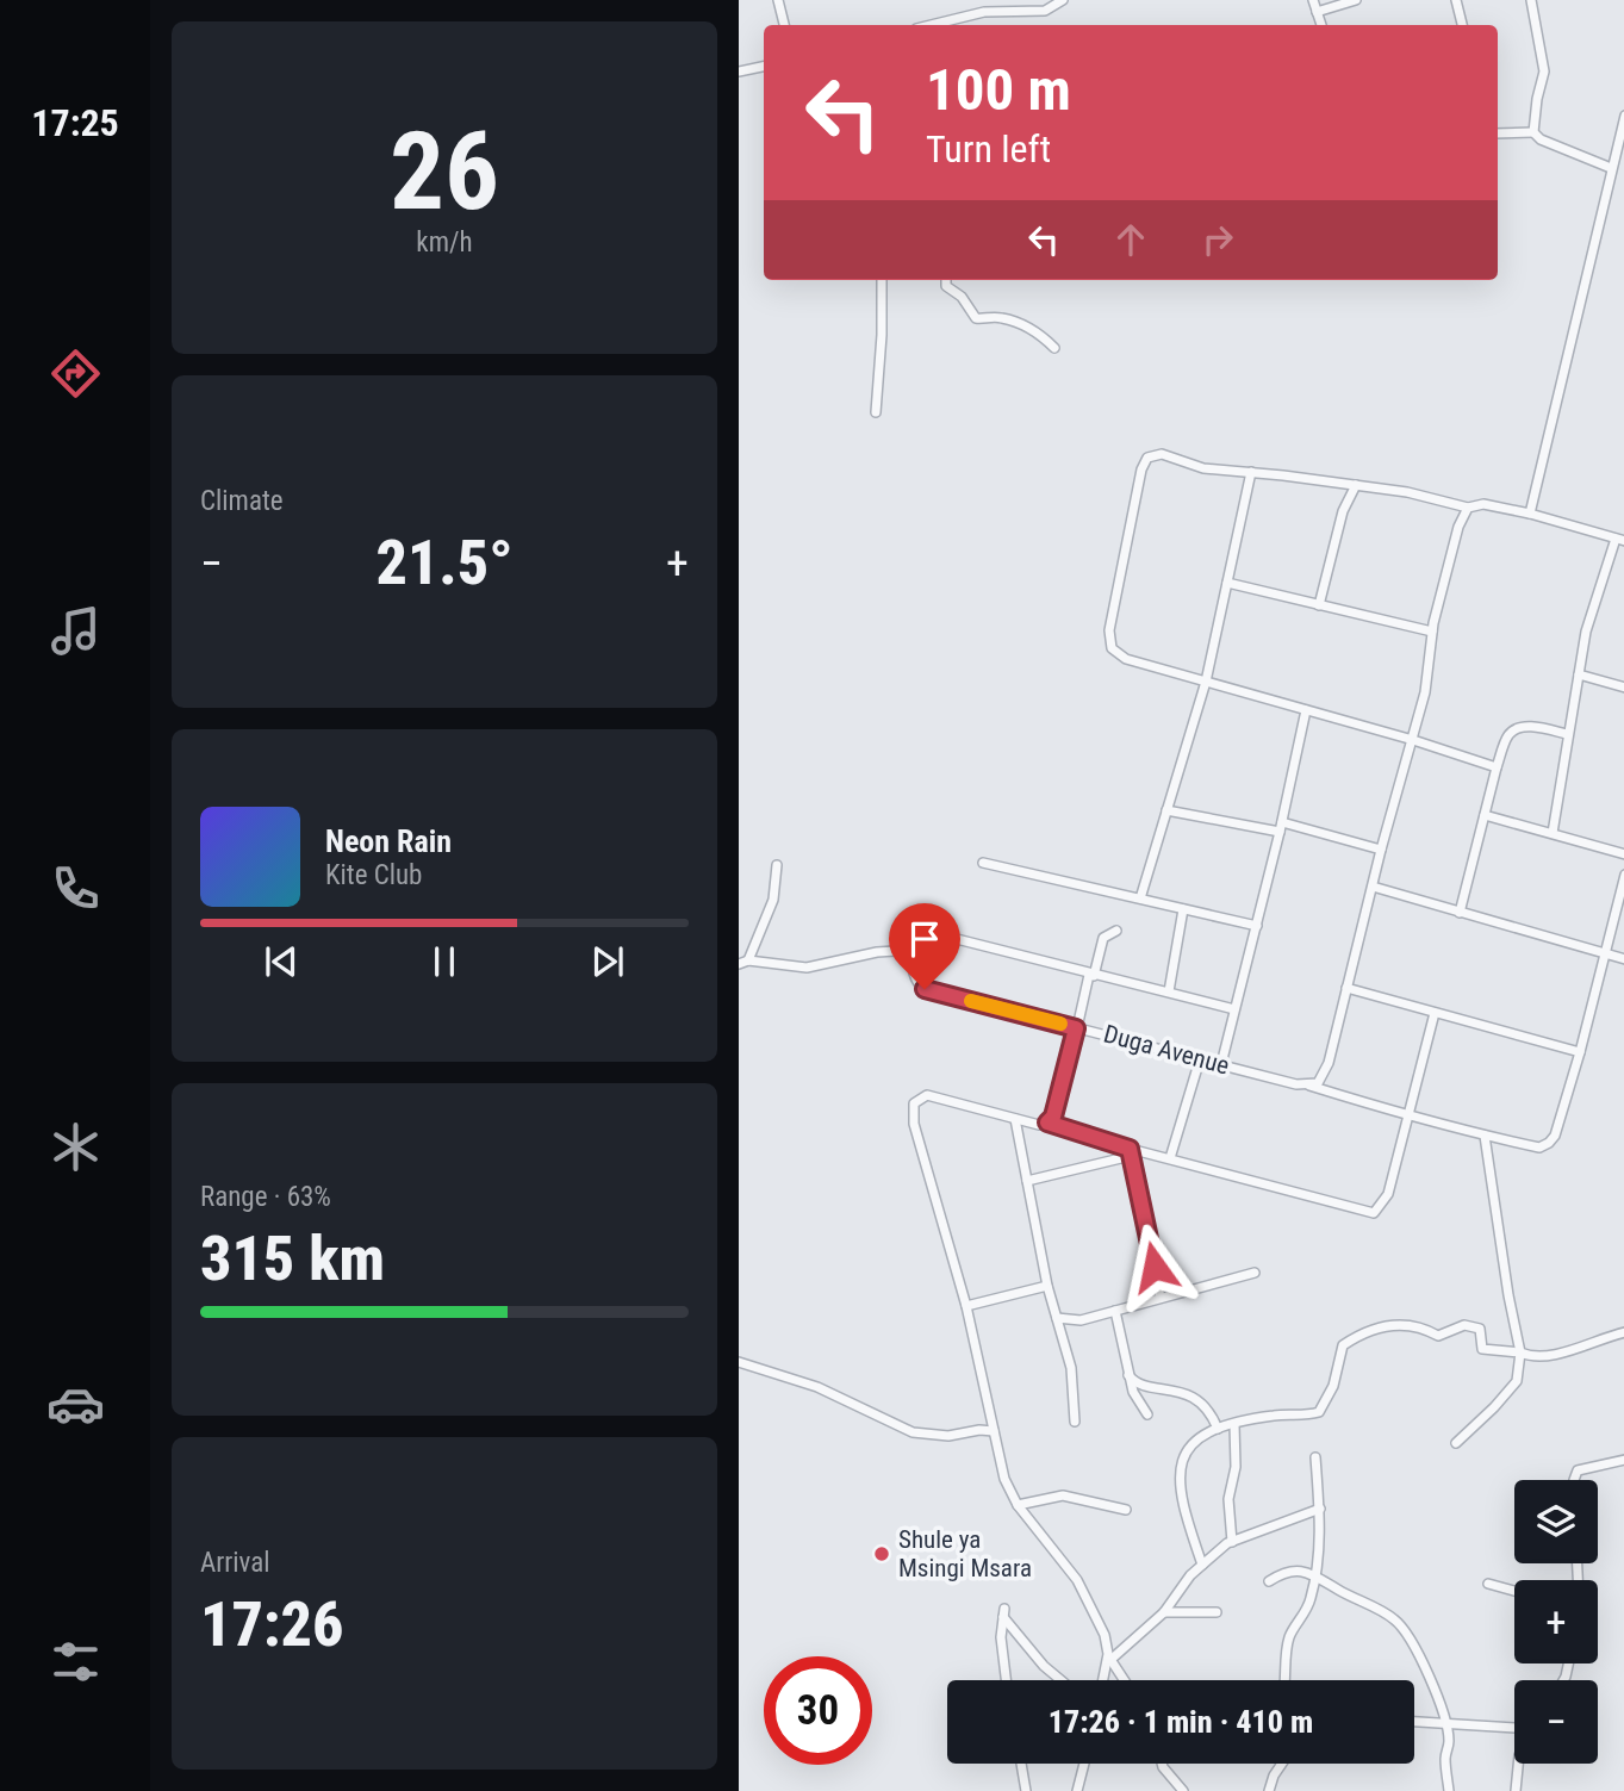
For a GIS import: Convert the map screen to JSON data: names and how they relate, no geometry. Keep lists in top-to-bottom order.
{
  "streets": {
    "street": ["Duga Avenue"]
  },
  "places": ["Shule ya Msingi Msara"],
  "page": {
    "tabs": "17:25",
    "tile": [
      ["26", "km/h"],
      "Climate",
      ["Range · 63%", "315 km"],
      ["Arrival", "17:26"]
    ],
    "turn": ["100 m", "Turn left"],
    "heat": ["−", "21.5°", "+"],
    "song": ["Neon Rain", "Kite Club"],
    "map_buttons": ["+", "−"],
    "limit": "30",
    "trip": "17:26 · 1 min · 410 m"
  }
}
